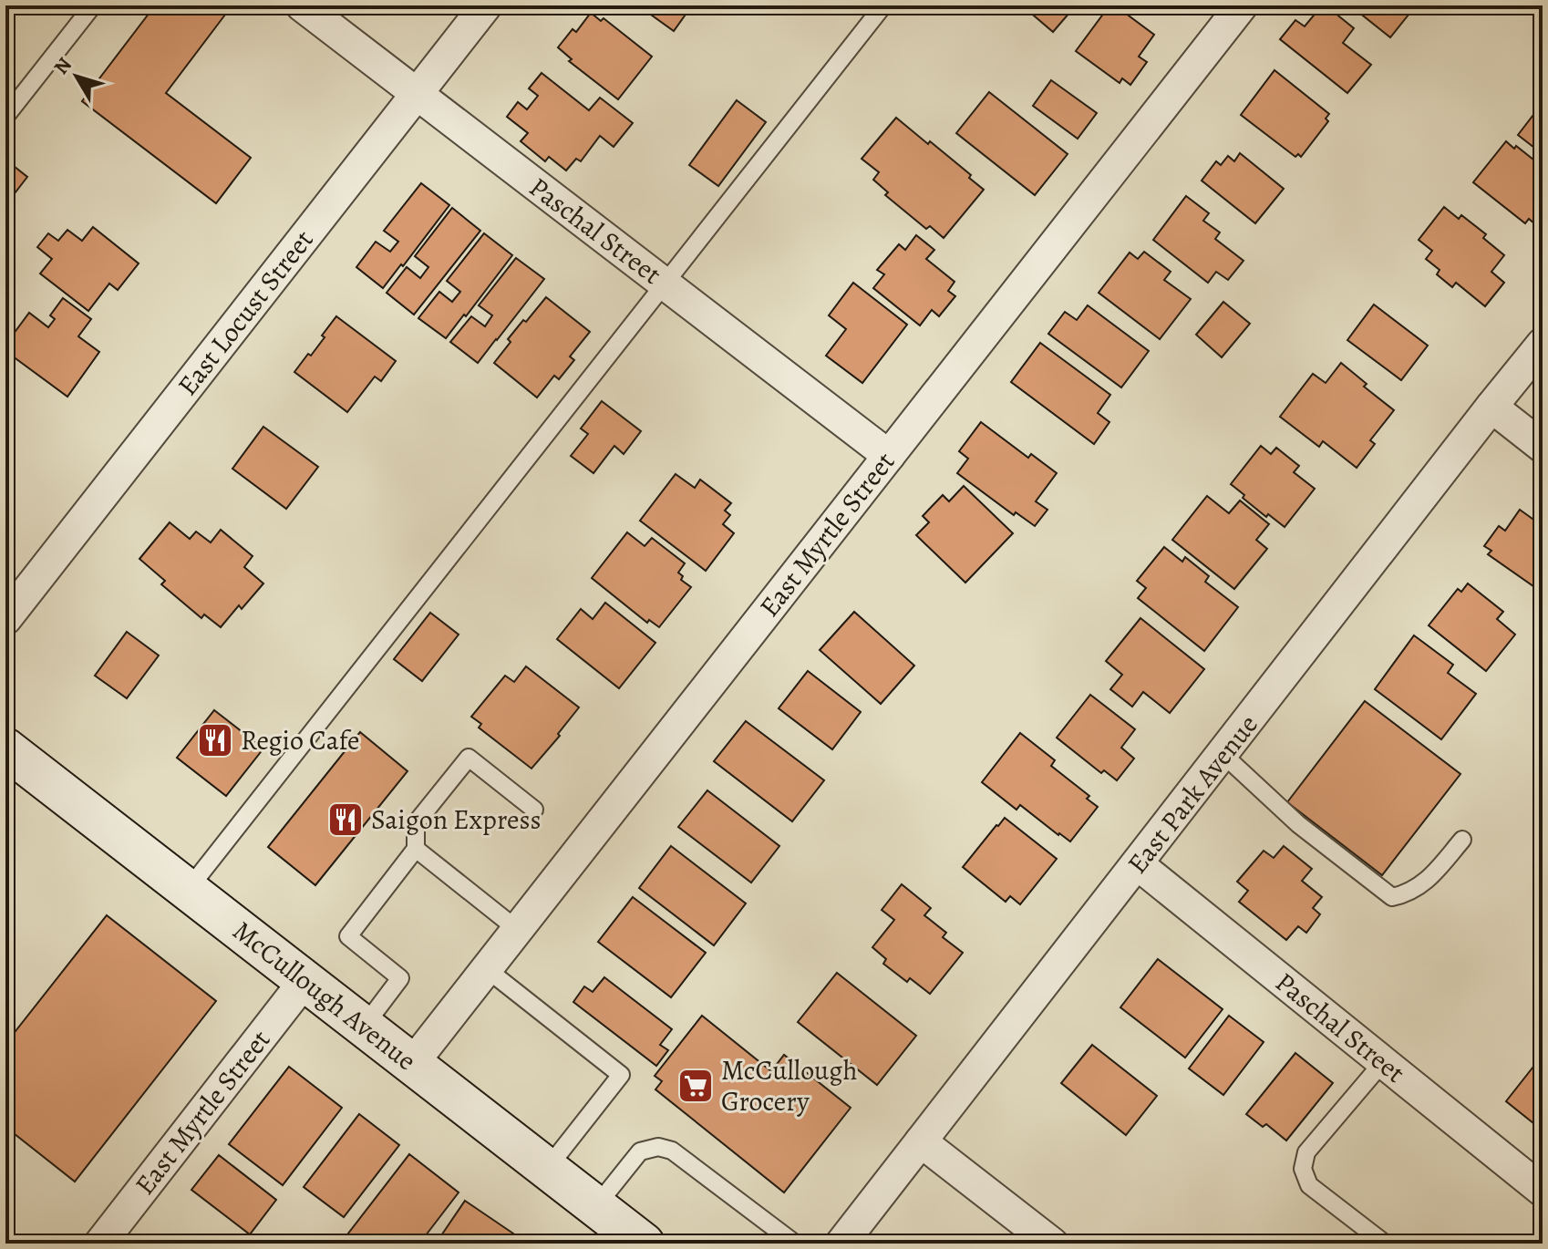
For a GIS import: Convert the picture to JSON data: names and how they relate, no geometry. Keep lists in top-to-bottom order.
{
  "streets": {
    "main road": ["McCullough Avenue"],
    "street": [
      "Paschal Street",
      "East Locust Street",
      "East Myrtle Street",
      "East Park Avenue"
    ]
  },
  "crossings": [
    ["Paschal Street", "East Locust Street"],
    ["Paschal Street", "East Myrtle Street"],
    ["Paschal Street", "East Park Avenue"],
    ["East Myrtle Street", "McCullough Avenue"]
  ],
  "places": {
    "restaurant": ["Regio Cafe", "Saigon Express"],
    "supermarket": ["McCullough Grocery"]
  },
  "north": "top left"
}
